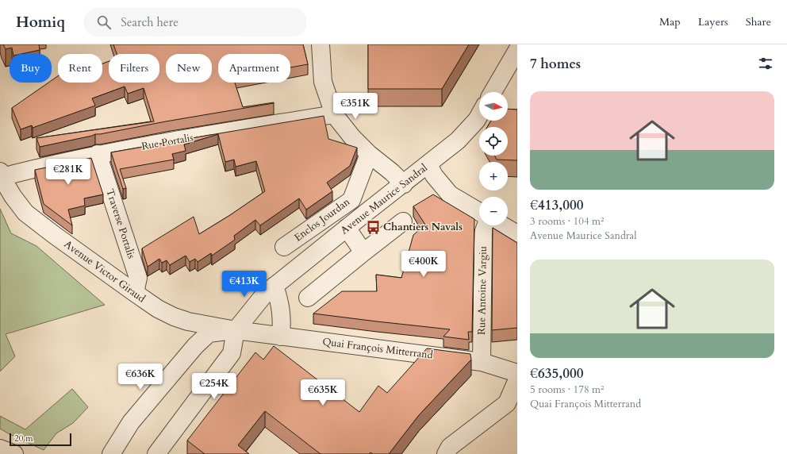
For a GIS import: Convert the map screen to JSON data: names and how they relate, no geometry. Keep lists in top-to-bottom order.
{
  "streets": {
    "street": [
      "Rue Portalis",
      "Avenue Maurice Sandral",
      "Enclos Jourdan",
      "Traverse Portalis",
      "Avenue Victor Giraud",
      "Rue Antoine Vargiu",
      "Quai François Mitterrand"
    ]
  },
  "crossings": [
    ["Rue Portalis", "Traverse Portalis"],
    ["Rue Portalis", "Avenue Victor Giraud"],
    ["Avenue Maurice Sandral", "Avenue Victor Giraud"],
    ["Avenue Maurice Sandral", "Quai François Mitterrand"],
    ["Traverse Portalis", "Avenue Victor Giraud"],
    ["Avenue Victor Giraud", "Quai François Mitterrand"],
    ["Rue Antoine Vargiu", "Quai François Mitterrand"]
  ],
  "places": {
    "bus stop": ["Chantiers Navals"]
  },
  "scale_bar": "20 m",
  "north": "right",
  "page": {
    "header": "Homiq",
    "search": "Search here",
    "nav": ["Map", "Layers", "Share"],
    "heading": "7 homes",
    "chip": [
      "Buy",
      "Rent",
      "Filters",
      "New",
      "Apartment"
    ],
    "list": [
      {
        "name": "€413,000",
        "note": "3 rooms · 104 m² · Avenue Maurice Sandral"
      },
      {
        "name": "€635,000",
        "note": "5 rooms · 178 m² · Quai François Mitterrand"
      }
    ],
    "map_buttons": ["+", "−"],
    "price": [
      "€351K",
      "€281K",
      "€400K",
      "€413K",
      "€636K",
      "€254K",
      "€635K"
    ],
    "scale": "20 m"
  }
}
